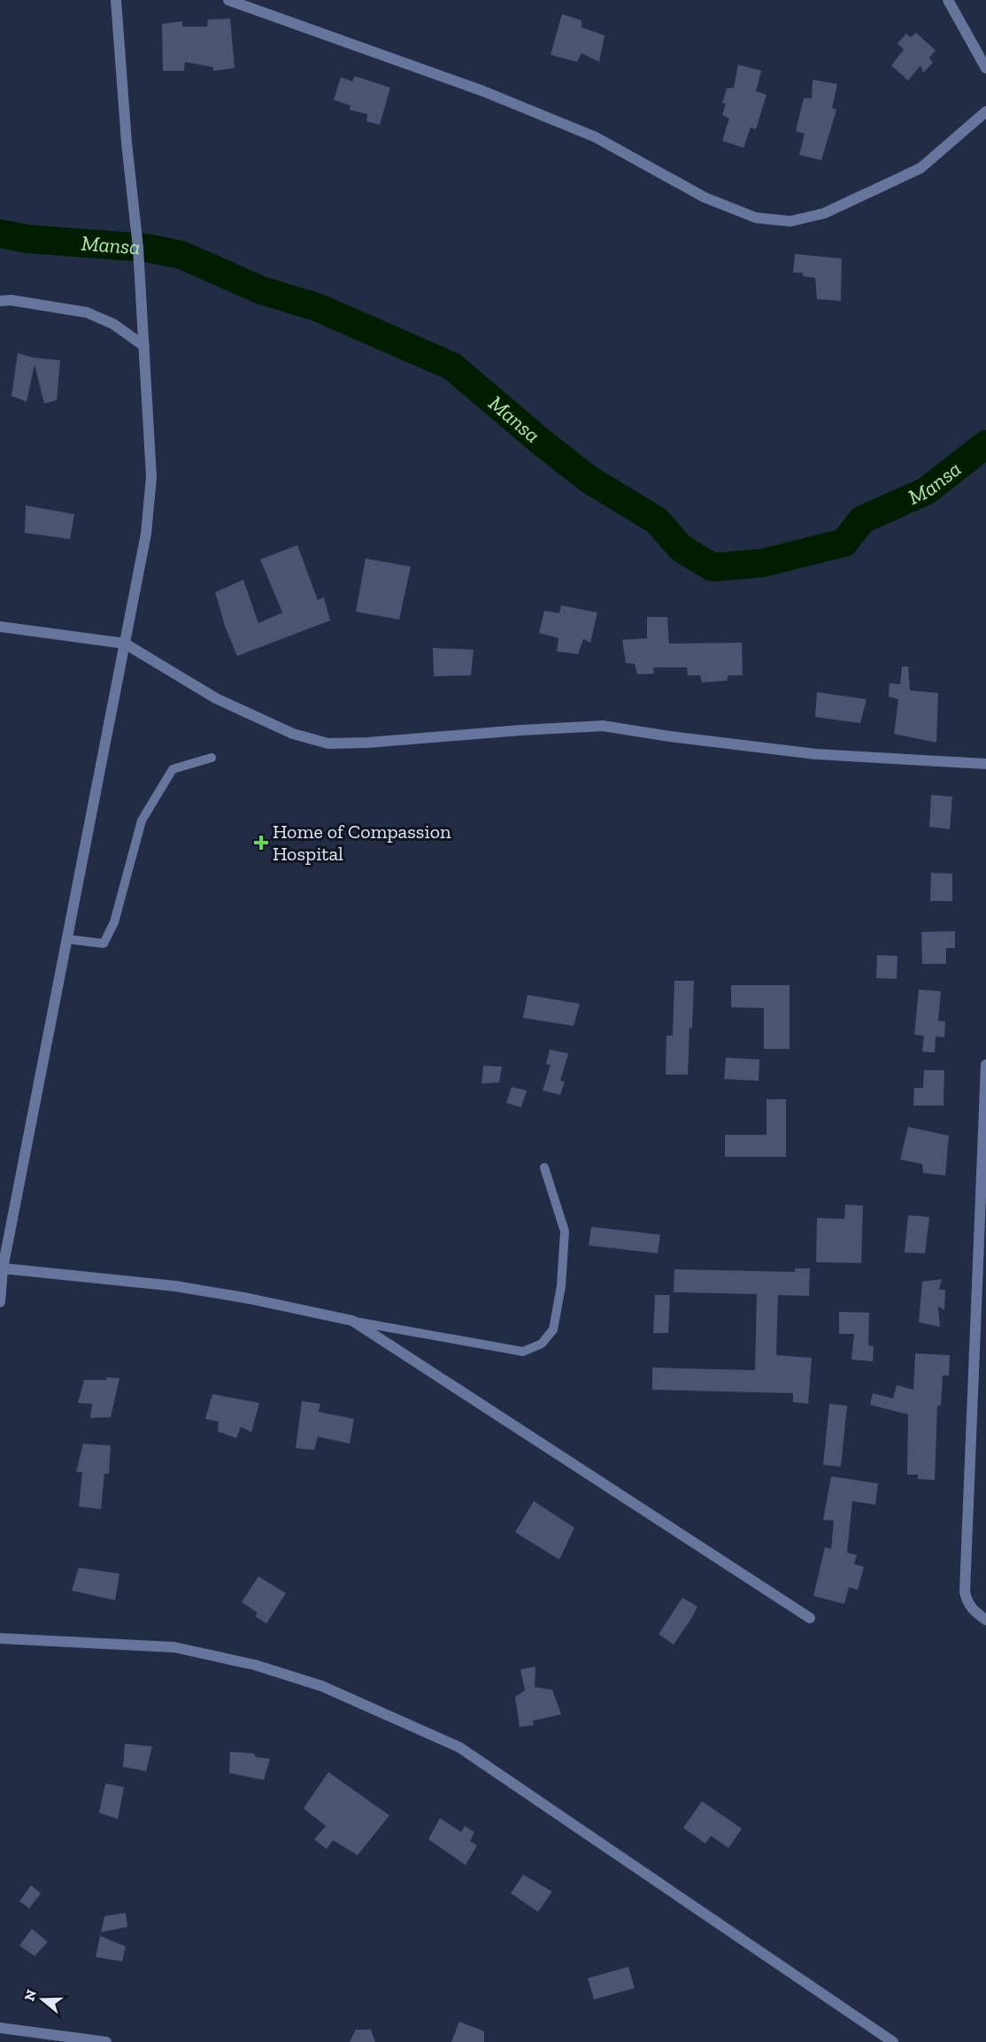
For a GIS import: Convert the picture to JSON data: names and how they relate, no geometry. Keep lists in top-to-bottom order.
{
  "water": ["Mansa"],
  "places": {
    "health": ["Home of Compassion Hospital"]
  },
  "north": "left"
}
